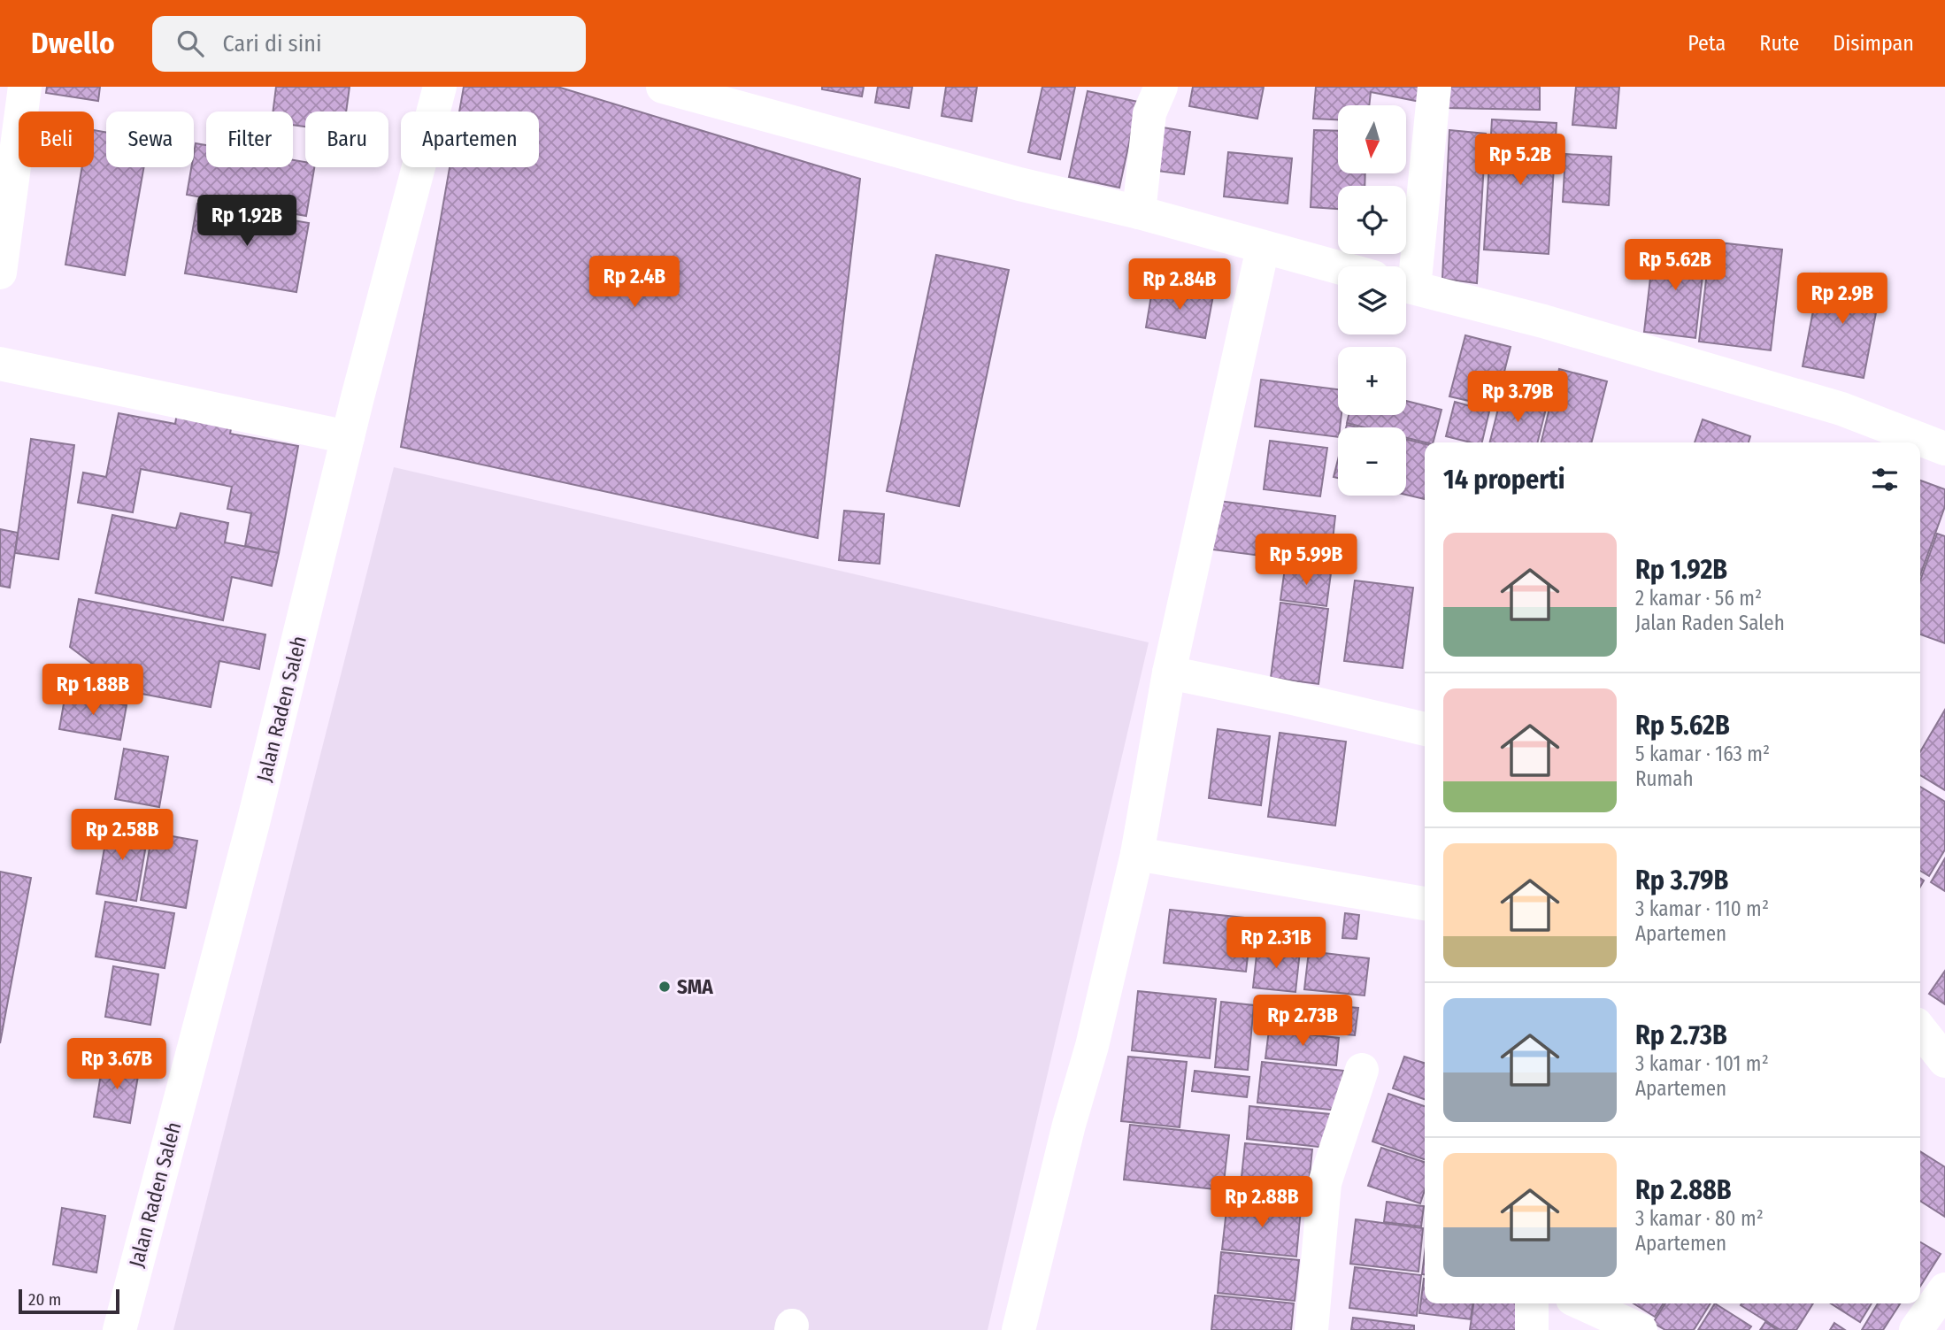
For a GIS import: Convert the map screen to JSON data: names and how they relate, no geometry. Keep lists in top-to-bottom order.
{
  "streets": {
    "street": ["Jalan Raden Saleh"]
  },
  "places": ["SMA"],
  "scale_bar": "20 m",
  "north": "bottom",
  "page": {
    "header": "Dwello",
    "search": "Cari di sini",
    "nav": ["Peta", "Rute", "Disimpan"],
    "map_buttons": ["+", "−"],
    "chip": [
      "Beli",
      "Sewa",
      "Filter",
      "Baru",
      "Apartemen"
    ],
    "price": [
      "Rp 5.2B",
      "Rp 1.92B",
      "Rp 5.62B",
      "Rp 2.4B",
      "Rp 2.84B",
      "Rp 2.9B",
      "Rp 3.79B",
      "Rp 5.99B",
      "Rp 1.88B",
      "Rp 2.58B",
      "Rp 2.31B",
      "Rp 2.73B",
      "Rp 3.67B",
      "Rp 2.88B"
    ],
    "heading": "14 properti",
    "list": [
      {
        "name": "Rp 1.92B",
        "note": "2 kamar · 56 m² · Jalan Raden Saleh"
      },
      {
        "name": "Rp 5.62B",
        "note": "5 kamar · 163 m² · Rumah"
      },
      {
        "name": "Rp 3.79B",
        "note": "3 kamar · 110 m² · Apartemen"
      },
      {
        "name": "Rp 2.73B",
        "note": "3 kamar · 101 m² · Apartemen"
      },
      {
        "name": "Rp 2.88B",
        "note": "3 kamar · 80 m² · Apartemen"
      }
    ],
    "scale": "20 m"
  }
}
